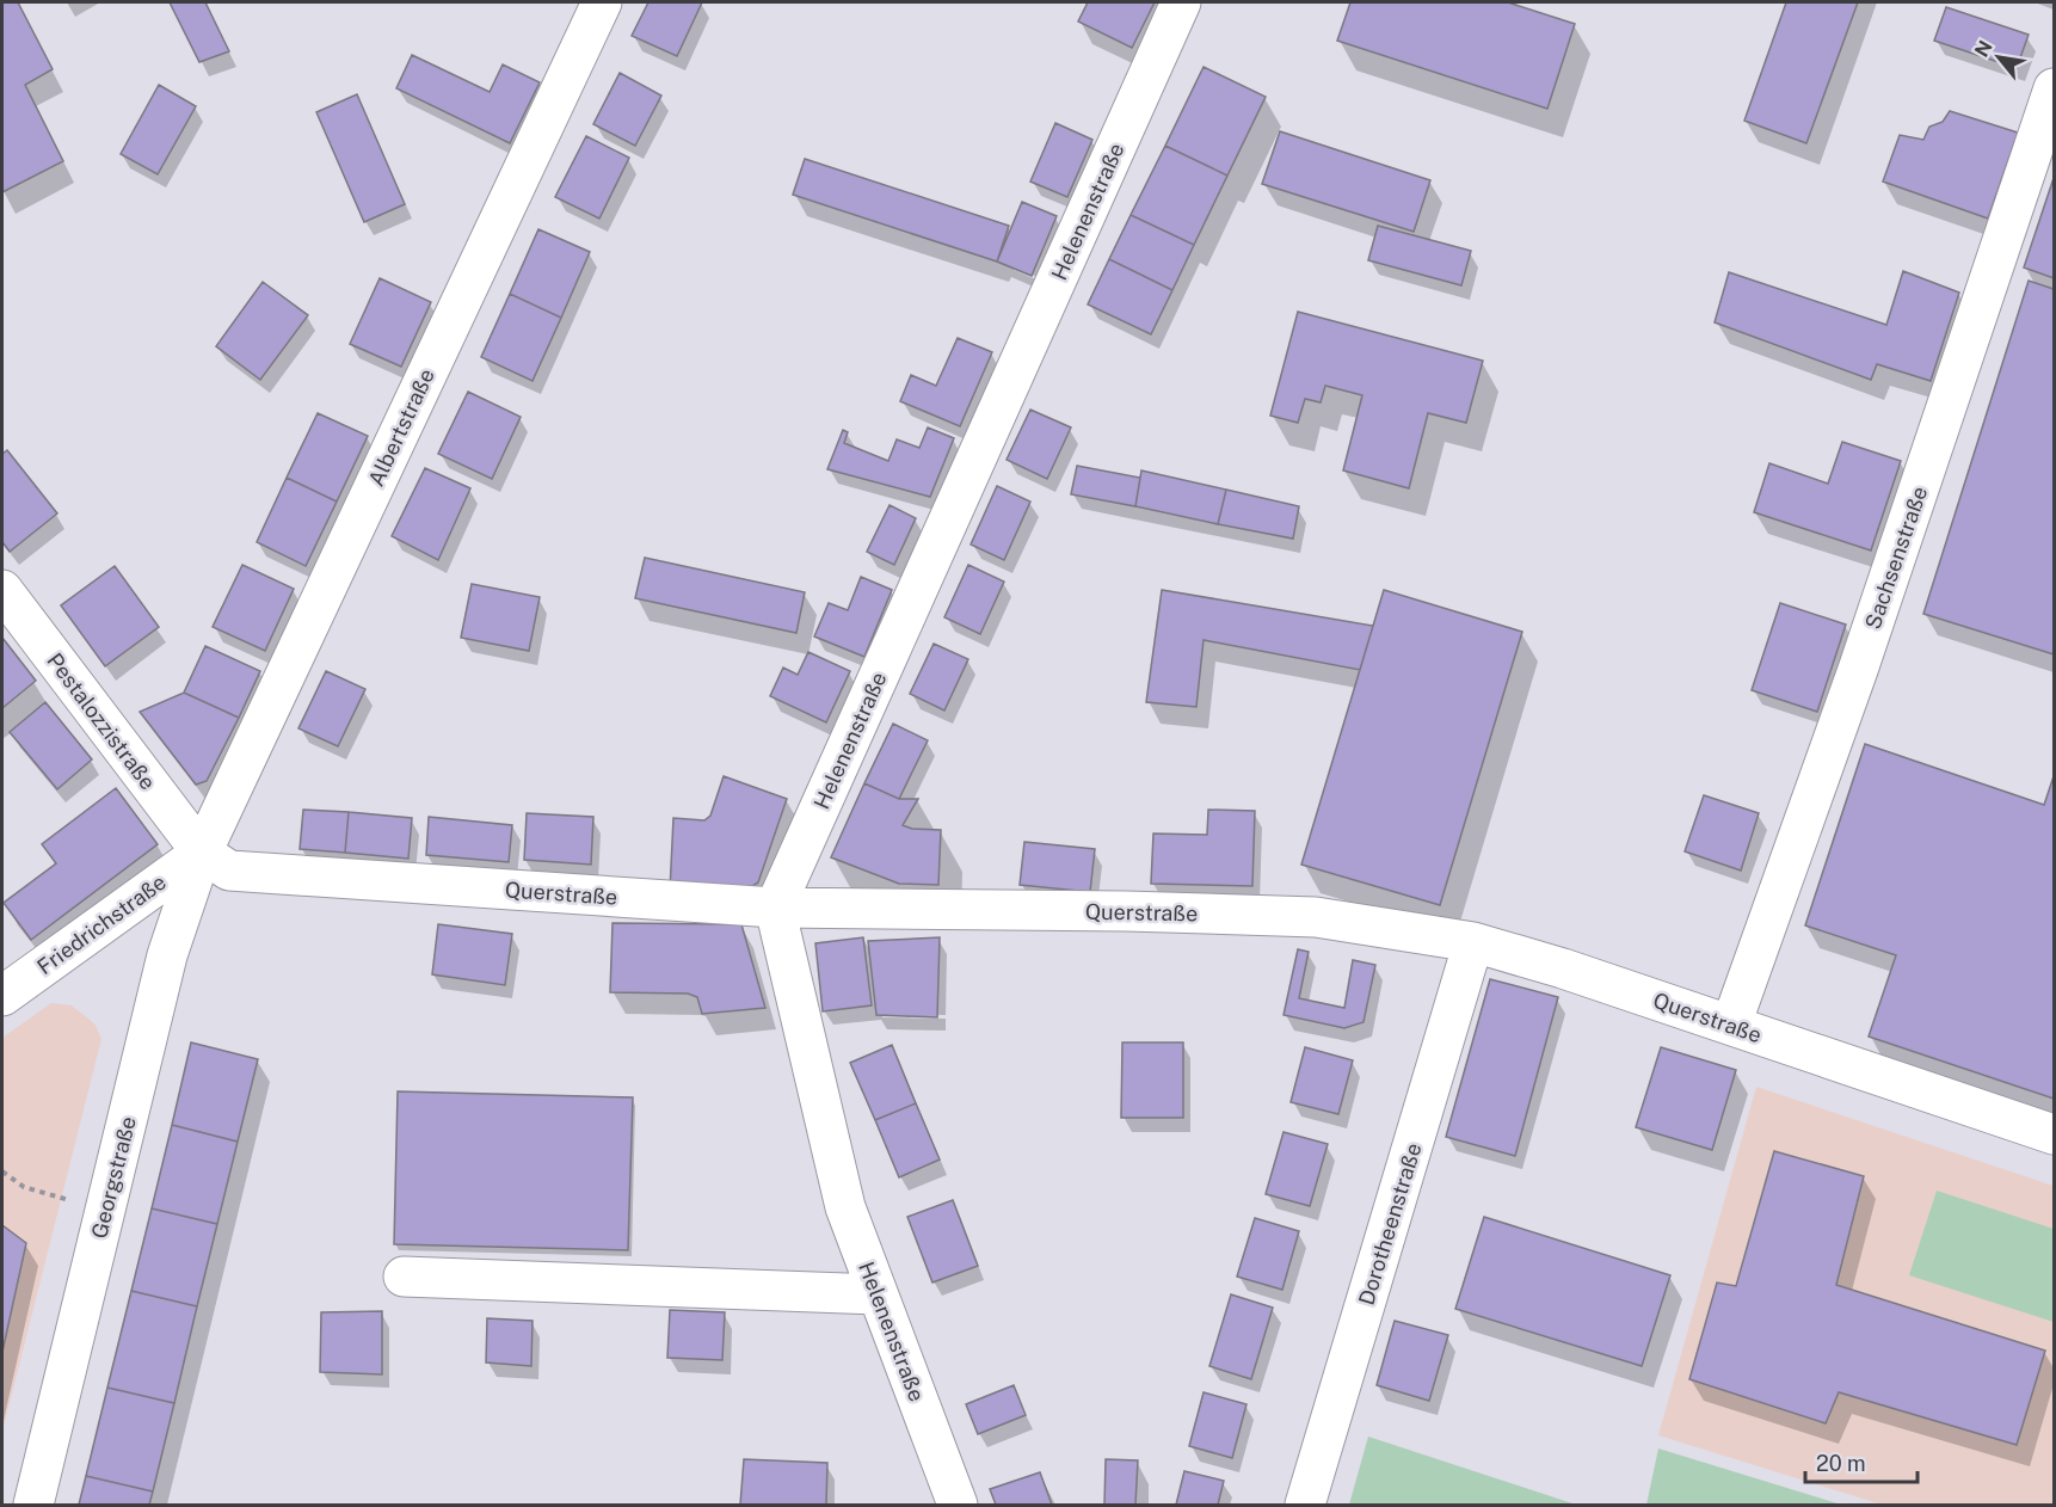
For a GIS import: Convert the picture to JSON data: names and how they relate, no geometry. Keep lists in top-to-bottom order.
{
  "streets": {
    "street": [
      "Helenenstraße",
      "Albertstraße",
      "Sachsenstraße",
      "Pestalozzistraße",
      "Querstraße",
      "Friedrichstraße",
      "Georgstraße",
      "Dorotheenstraße"
    ]
  },
  "crossings": [
    ["Helenenstraße", "Querstraße"],
    ["Albertstraße", "Pestalozzistraße"],
    ["Albertstraße", "Querstraße"],
    ["Albertstraße", "Friedrichstraße"],
    ["Albertstraße", "Georgstraße"],
    ["Sachsenstraße", "Querstraße"],
    ["Pestalozzistraße", "Querstraße"],
    ["Pestalozzistraße", "Friedrichstraße"],
    ["Pestalozzistraße", "Georgstraße"],
    ["Querstraße", "Friedrichstraße"],
    ["Querstraße", "Georgstraße"],
    ["Querstraße", "Dorotheenstraße"],
    ["Friedrichstraße", "Georgstraße"]
  ],
  "scale_bar": "20 m",
  "north": "top left"
}
